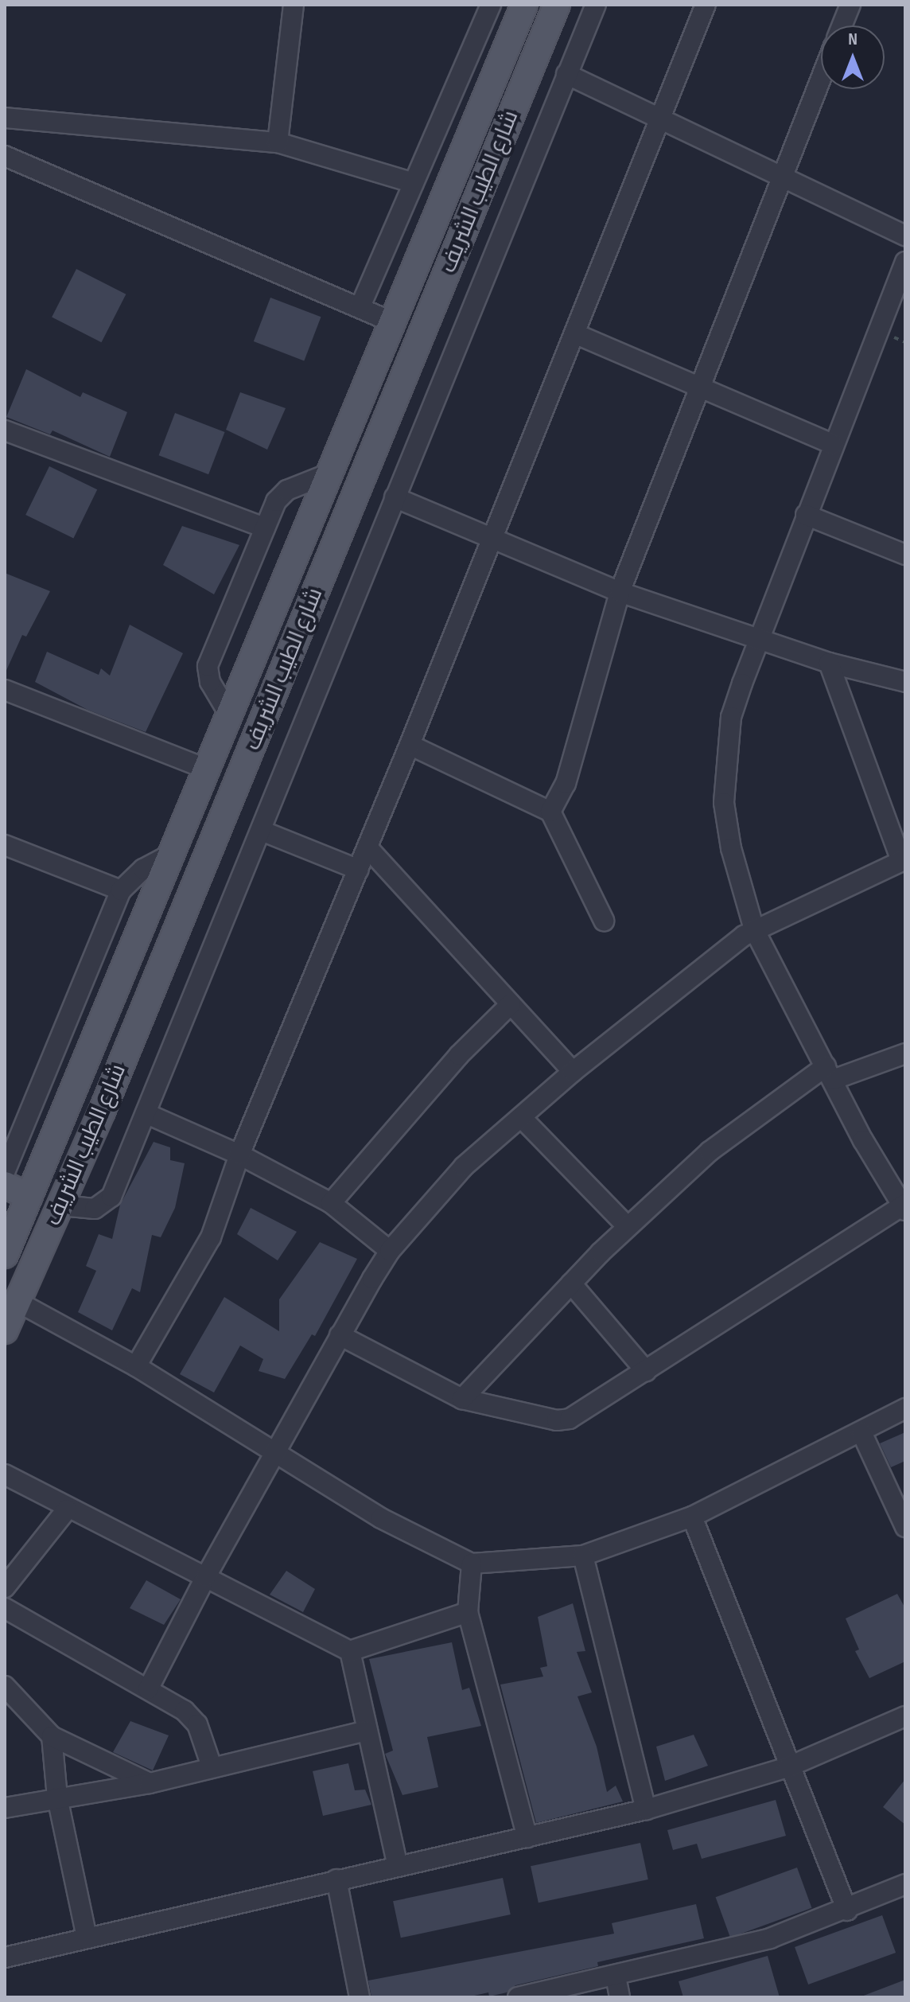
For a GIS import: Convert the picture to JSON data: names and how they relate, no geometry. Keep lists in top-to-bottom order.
{
  "streets": {
    "main road": ["شارع الطيب الشريف"]
  },
  "north": "top"
}
